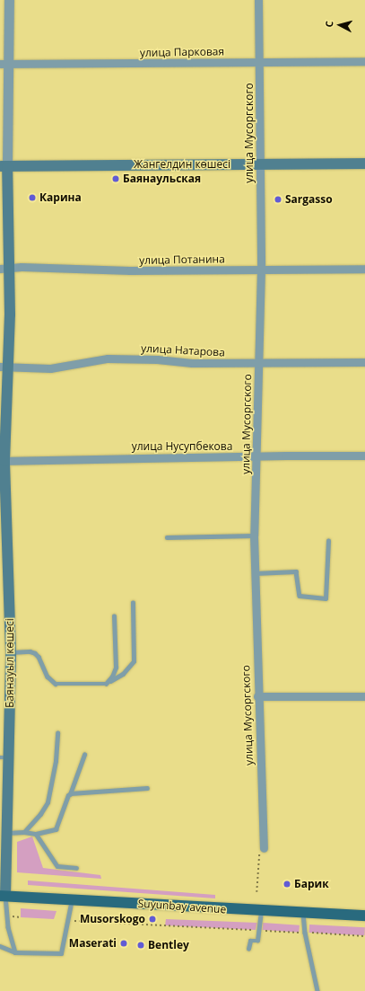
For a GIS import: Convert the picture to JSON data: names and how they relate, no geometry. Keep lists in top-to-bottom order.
{
  "streets": {
    "main road": ["Жангелдин көшесі", "Баянауыл көшесі", "Suyunbay avenue"],
    "street": [
      "улица Парковая",
      "улица Мусоргского",
      "улица Потанина",
      "улица Натарова",
      "улица Нусупбекова"
    ]
  },
  "crossings": [
    ["улица Парковая", "улица Мусоргского"],
    ["улица Парковая", "Баянауыл көшесі"],
    ["улица Мусоргского", "Жангелдин көшесі"],
    ["улица Мусоргского", "улица Потанина"],
    ["улица Мусоргского", "улица Натарова"],
    ["улица Мусоргского", "улица Нусупбекова"],
    ["Жангелдин көшесі", "Баянауыл көшесі"],
    ["улица Потанина", "Баянауыл көшесі"],
    ["улица Натарова", "Баянауыл көшесі"],
    ["улица Нусупбекова", "Баянауыл көшесі"],
    ["Баянауыл көшесі", "Suyunbay avenue"]
  ],
  "places": [
    "Баянаульская",
    "Карина",
    "Sargasso",
    "Барик",
    "Musorskogo",
    "Maserati",
    "Bentley"
  ],
  "north": "left"
}
